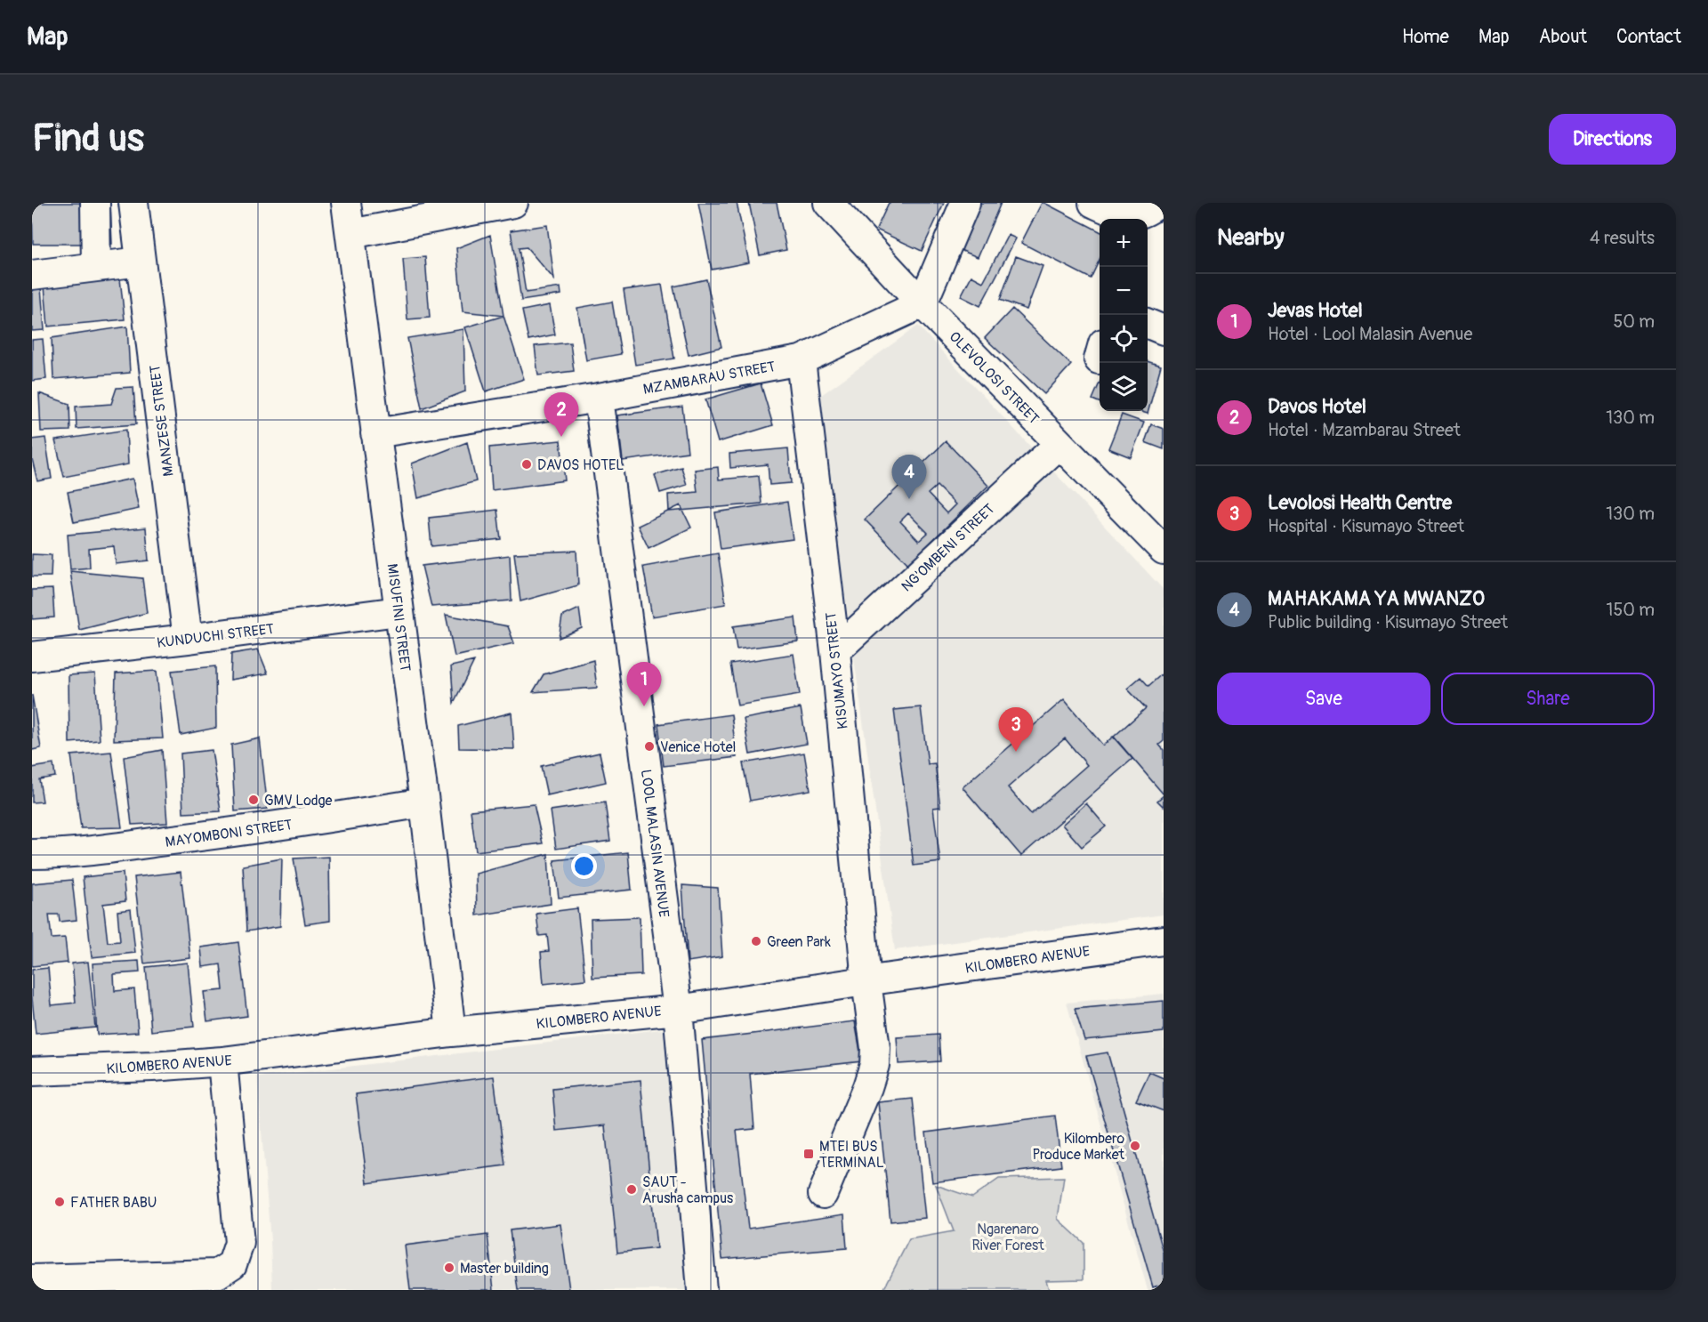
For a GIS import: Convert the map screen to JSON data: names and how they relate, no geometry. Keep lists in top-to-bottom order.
{
  "streets": {
    "street": [
      "MZAMBARAU STREET",
      "OLEVOLOSI STREET",
      "MANZESE STREET",
      "NG'OMBENI STREET",
      "MISUFINI STREET",
      "KUNDUCHI STREET",
      "KISUMAYO STREET",
      "MAYOMBONI STREET",
      "LOOL MALASIN AVENUE",
      "KILOMBERO AVENUE"
    ]
  },
  "crossings": [
    ["MZAMBARAU STREET", "OLEVOLOSI STREET"],
    ["MZAMBARAU STREET", "MISUFINI STREET"],
    ["MZAMBARAU STREET", "KISUMAYO STREET"],
    ["MZAMBARAU STREET", "LOOL MALASIN AVENUE"],
    ["OLEVOLOSI STREET", "NG'OMBENI STREET"],
    ["MANZESE STREET", "KUNDUCHI STREET"],
    ["NG'OMBENI STREET", "KISUMAYO STREET"],
    ["MISUFINI STREET", "KUNDUCHI STREET"],
    ["MISUFINI STREET", "MAYOMBONI STREET"],
    ["MISUFINI STREET", "KILOMBERO AVENUE"],
    ["KISUMAYO STREET", "KILOMBERO AVENUE"],
    ["LOOL MALASIN AVENUE", "KILOMBERO AVENUE"]
  ],
  "parks": ["Ngarenaro River Forest"],
  "places": {
    "other": [
      "DAVOS HOTEL",
      "Venice Hotel",
      "GMV Lodge",
      "Green Park",
      "Kilombero Produce Market",
      "SAUT - Arusha campus",
      "FATHER BABU",
      "Master building"
    ],
    "transit": ["MTEI BUS TERMINAL"]
  },
  "page": {
    "header": "Map",
    "nav": [
      "Home",
      "Map",
      "About",
      "Contact"
    ],
    "buttons": [
      "Directions",
      ["Save", "Share"]
    ],
    "title": "Find us",
    "heading": ["Nearby", "4 results"],
    "map_buttons": ["+", "−"],
    "list": [
      {
        "mark": "1",
        "name": "Jevas Hotel",
        "note": "Hotel · Lool Malasin Avenue",
        "value": "50 m"
      },
      {
        "mark": "2",
        "name": "Davos Hotel",
        "note": "Hotel · Mzambarau Street",
        "value": "130 m"
      },
      {
        "mark": "3",
        "name": "Levolosi Health Centre",
        "note": "Hospital · Kisumayo Street",
        "value": "130 m"
      },
      {
        "mark": "4",
        "name": "MAHAKAMA YA MWANZO",
        "note": "Public building · Kisumayo Street",
        "value": "150 m"
      }
    ],
    "pins": [
      "2",
      "4",
      "1",
      "3"
    ]
  }
}
